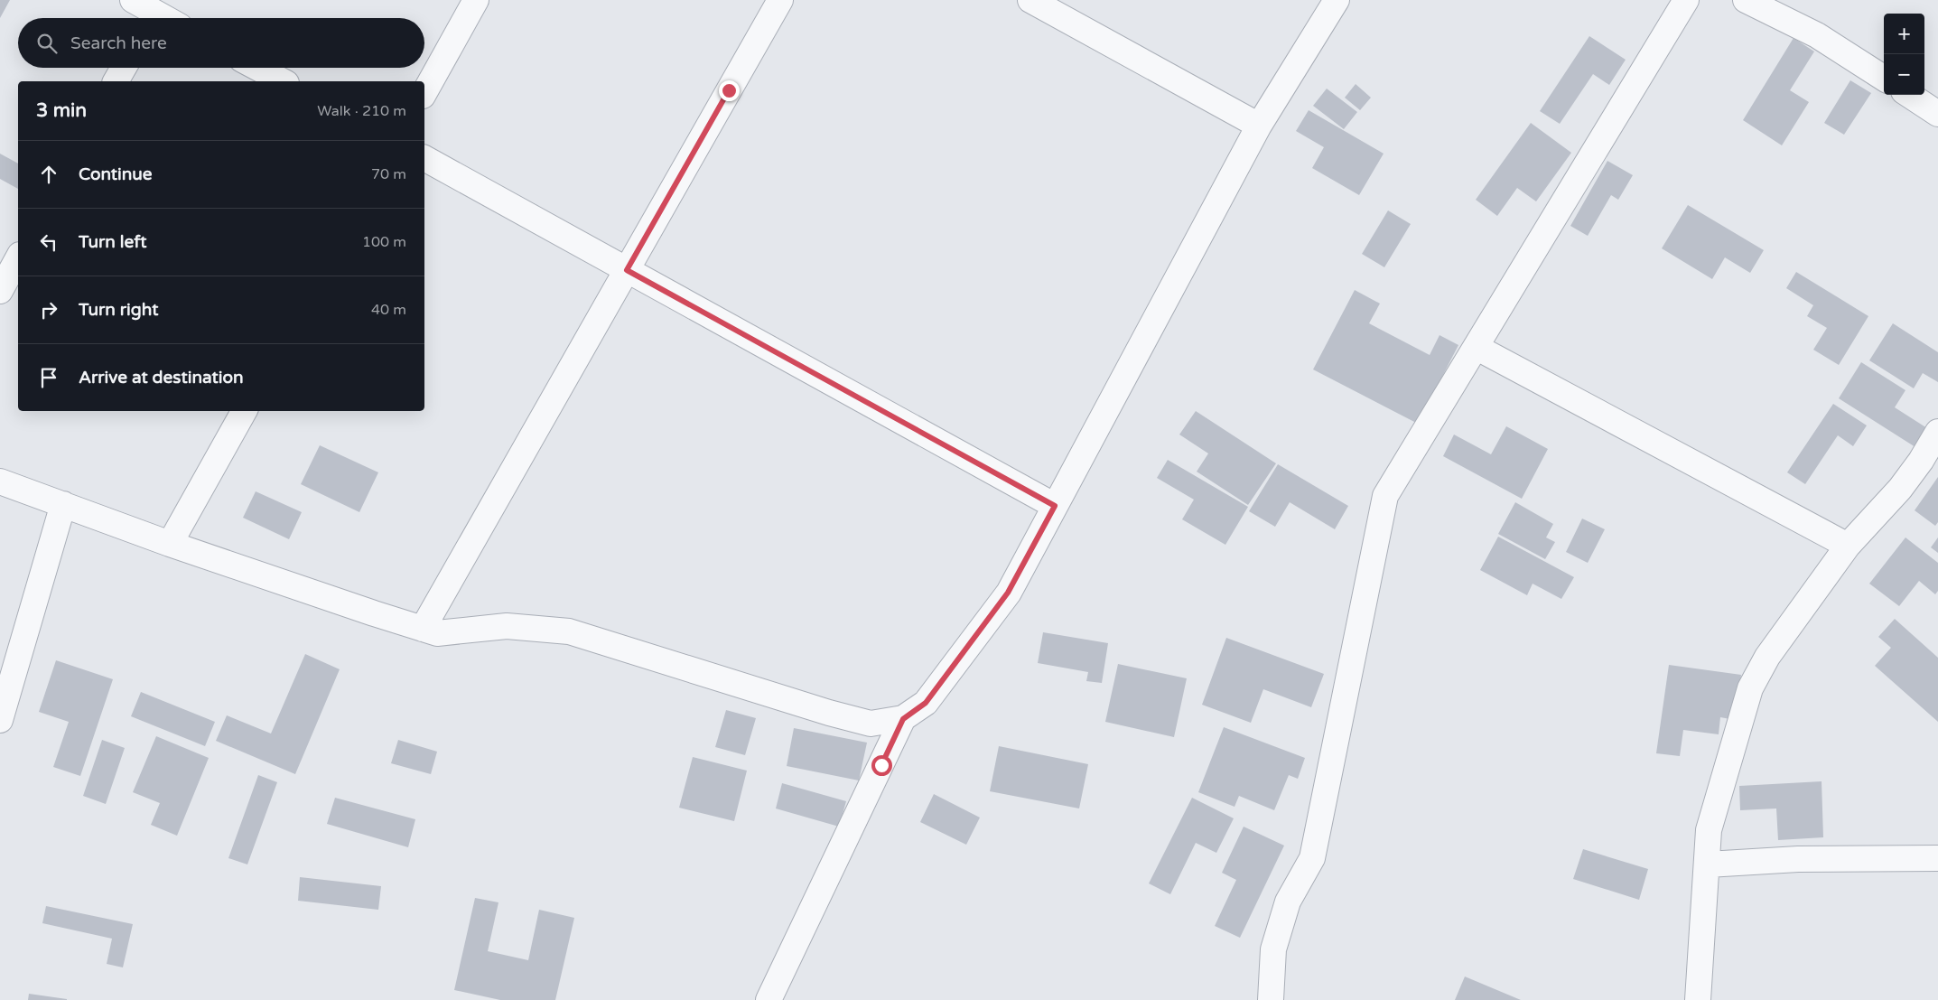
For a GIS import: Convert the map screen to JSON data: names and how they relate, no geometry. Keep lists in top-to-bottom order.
{
  "page": {
    "map_buttons": ["+", "−"],
    "search": "Search here",
    "heading": ["3 min", "Walk · 210 m"],
    "list": [
      ["Continue", "70 m"],
      ["Turn left", "100 m"],
      ["Turn right", "40 m"],
      "Arrive at destination"
    ]
  }
}
